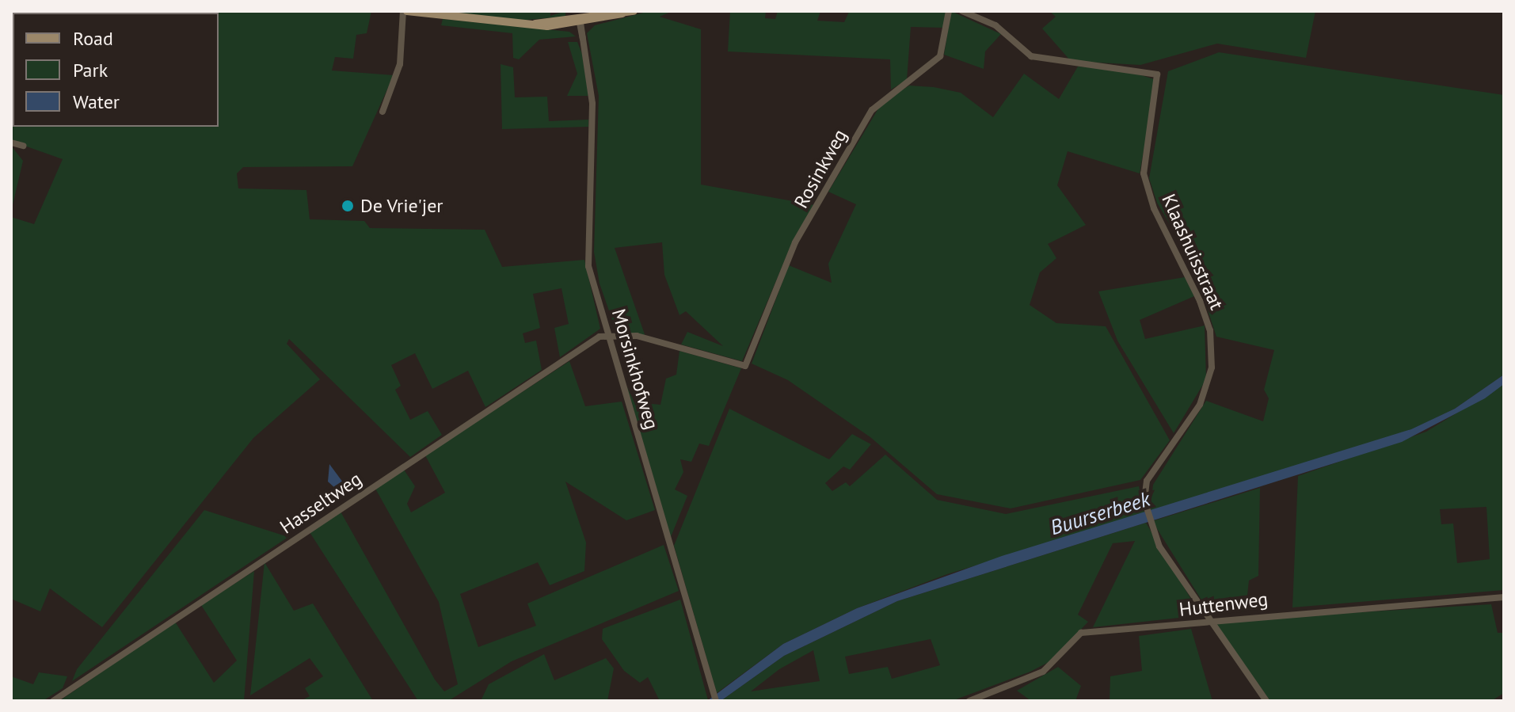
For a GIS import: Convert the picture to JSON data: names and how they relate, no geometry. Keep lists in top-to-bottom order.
{
  "streets": {
    "street": [
      "Rosinkweg",
      "Klaashuisstraat",
      "Morsinkhofweg",
      "Hasseltweg",
      "Huttenweg"
    ]
  },
  "crossings": [
    ["Rosinkweg", "Morsinkhofweg"],
    ["Rosinkweg", "Hasseltweg"],
    ["Klaashuisstraat", "Huttenweg"],
    ["Morsinkhofweg", "Hasseltweg"]
  ],
  "water": ["Buurserbeek"],
  "places": ["De Vrie'jer"],
  "legend": ["Road", "Park", "Water"]
}
